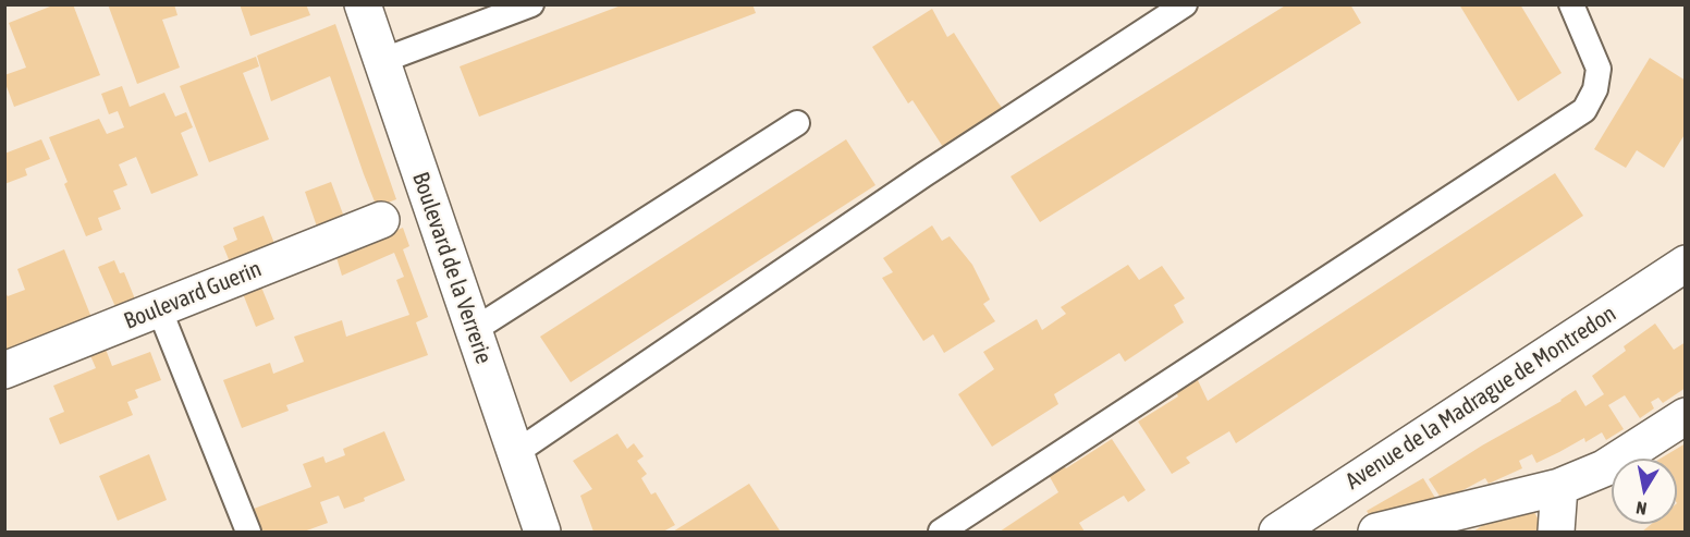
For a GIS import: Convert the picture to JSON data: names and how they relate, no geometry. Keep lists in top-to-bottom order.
{
  "streets": {
    "street": ["Boulevard de la Verrerie", "Boulevard Guerin", "Avenue de la Madrague de Montredon"]
  },
  "north": "bottom"
}
